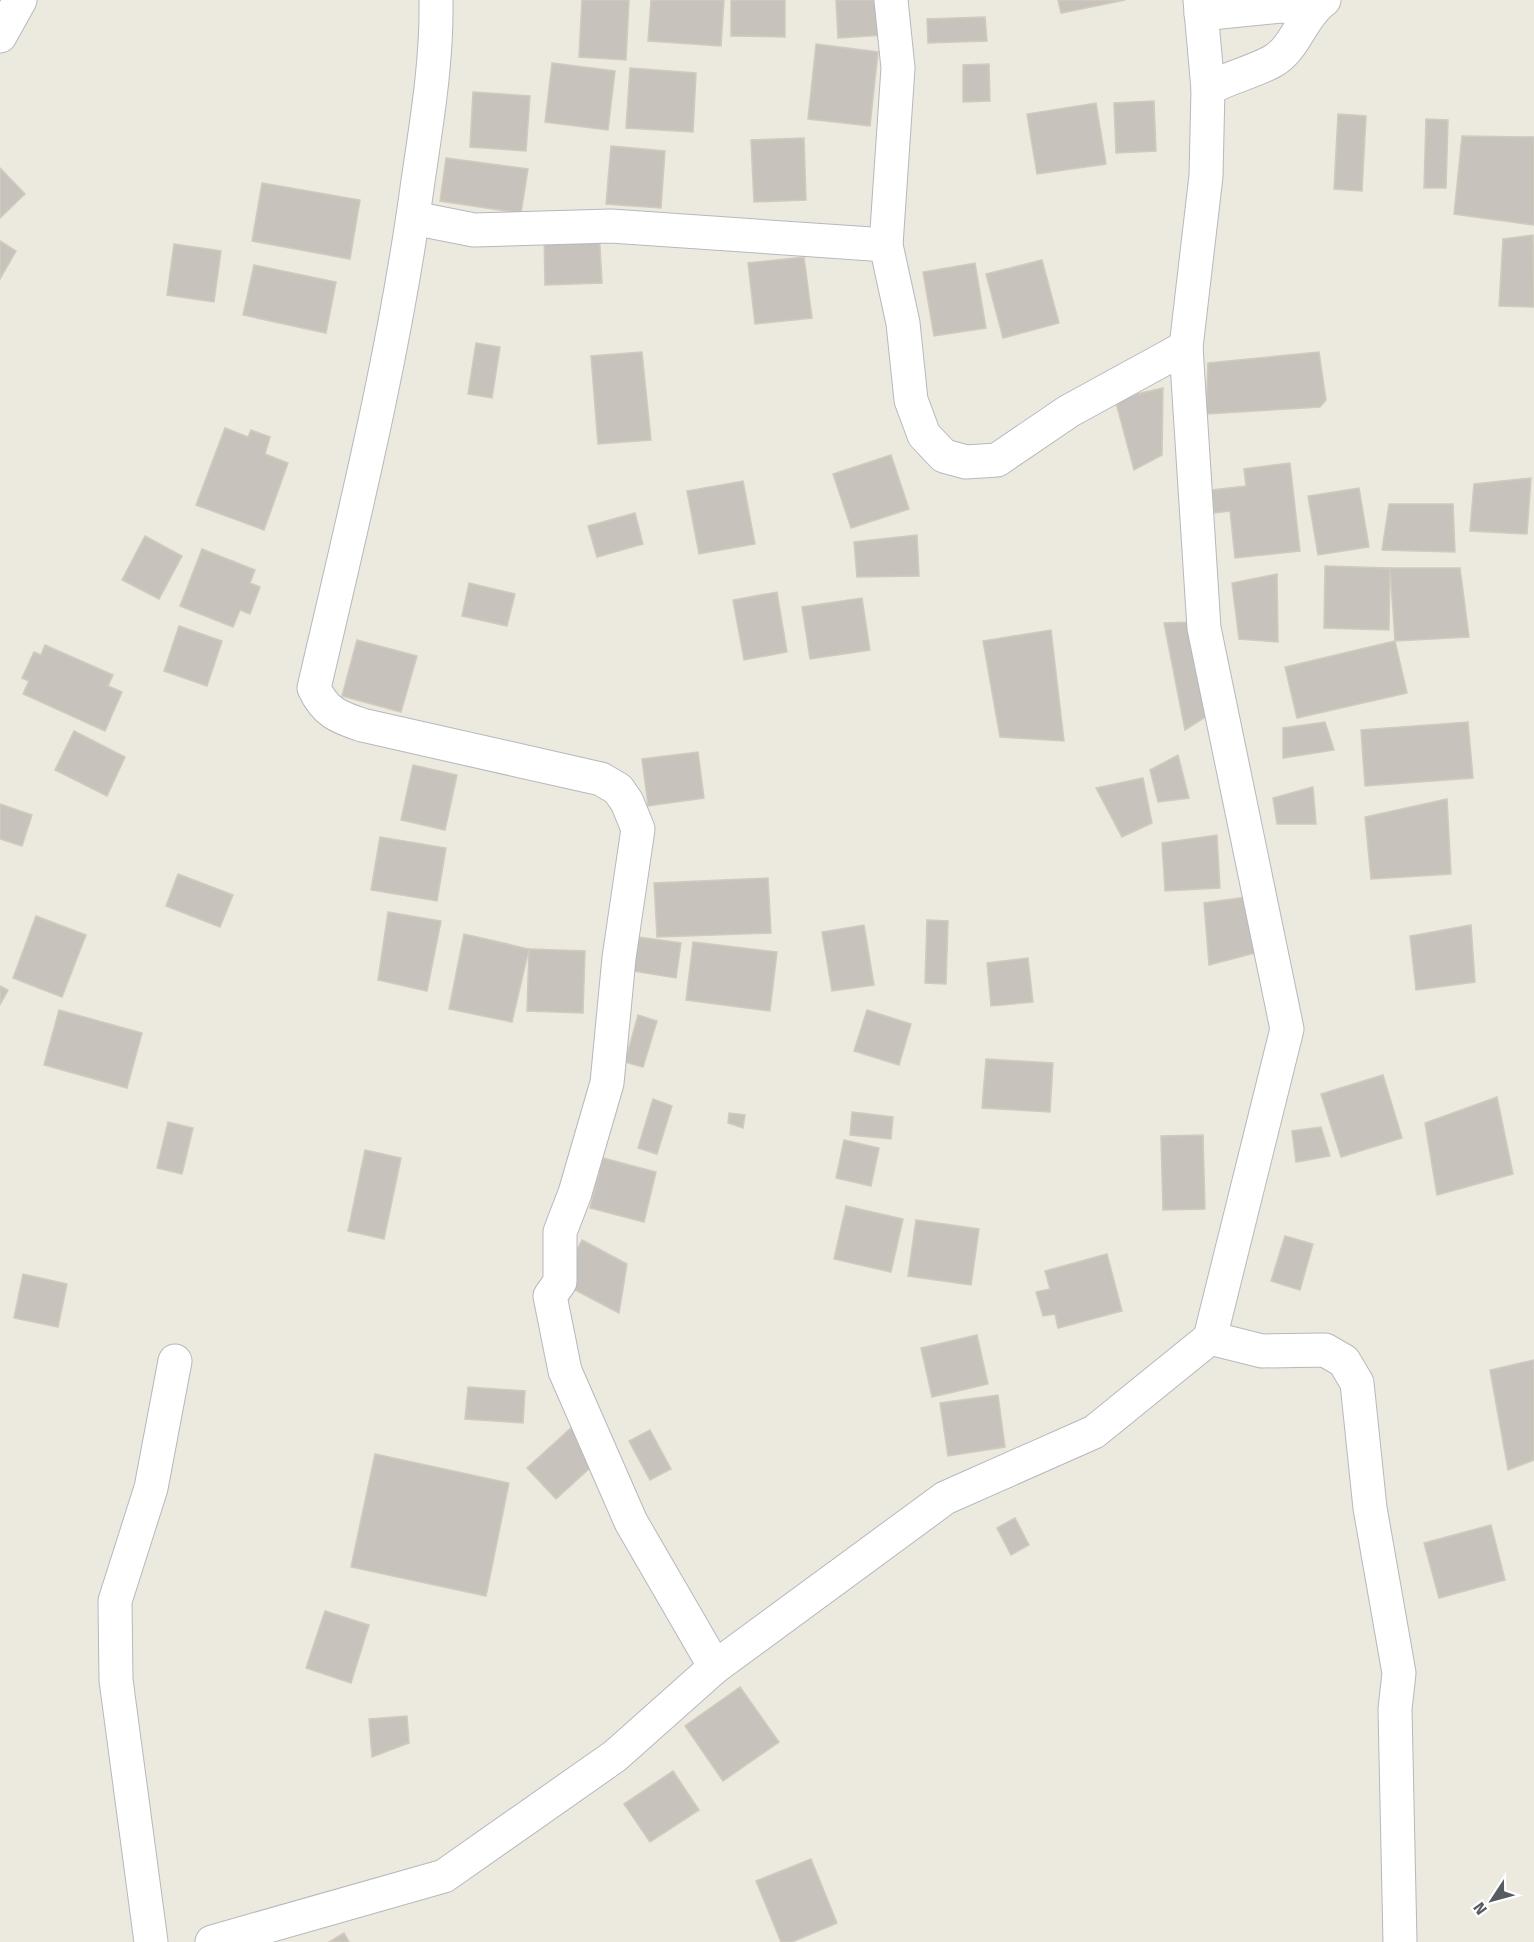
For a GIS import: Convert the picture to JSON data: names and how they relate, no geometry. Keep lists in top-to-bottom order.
{
  "north": "bottom left"
}
